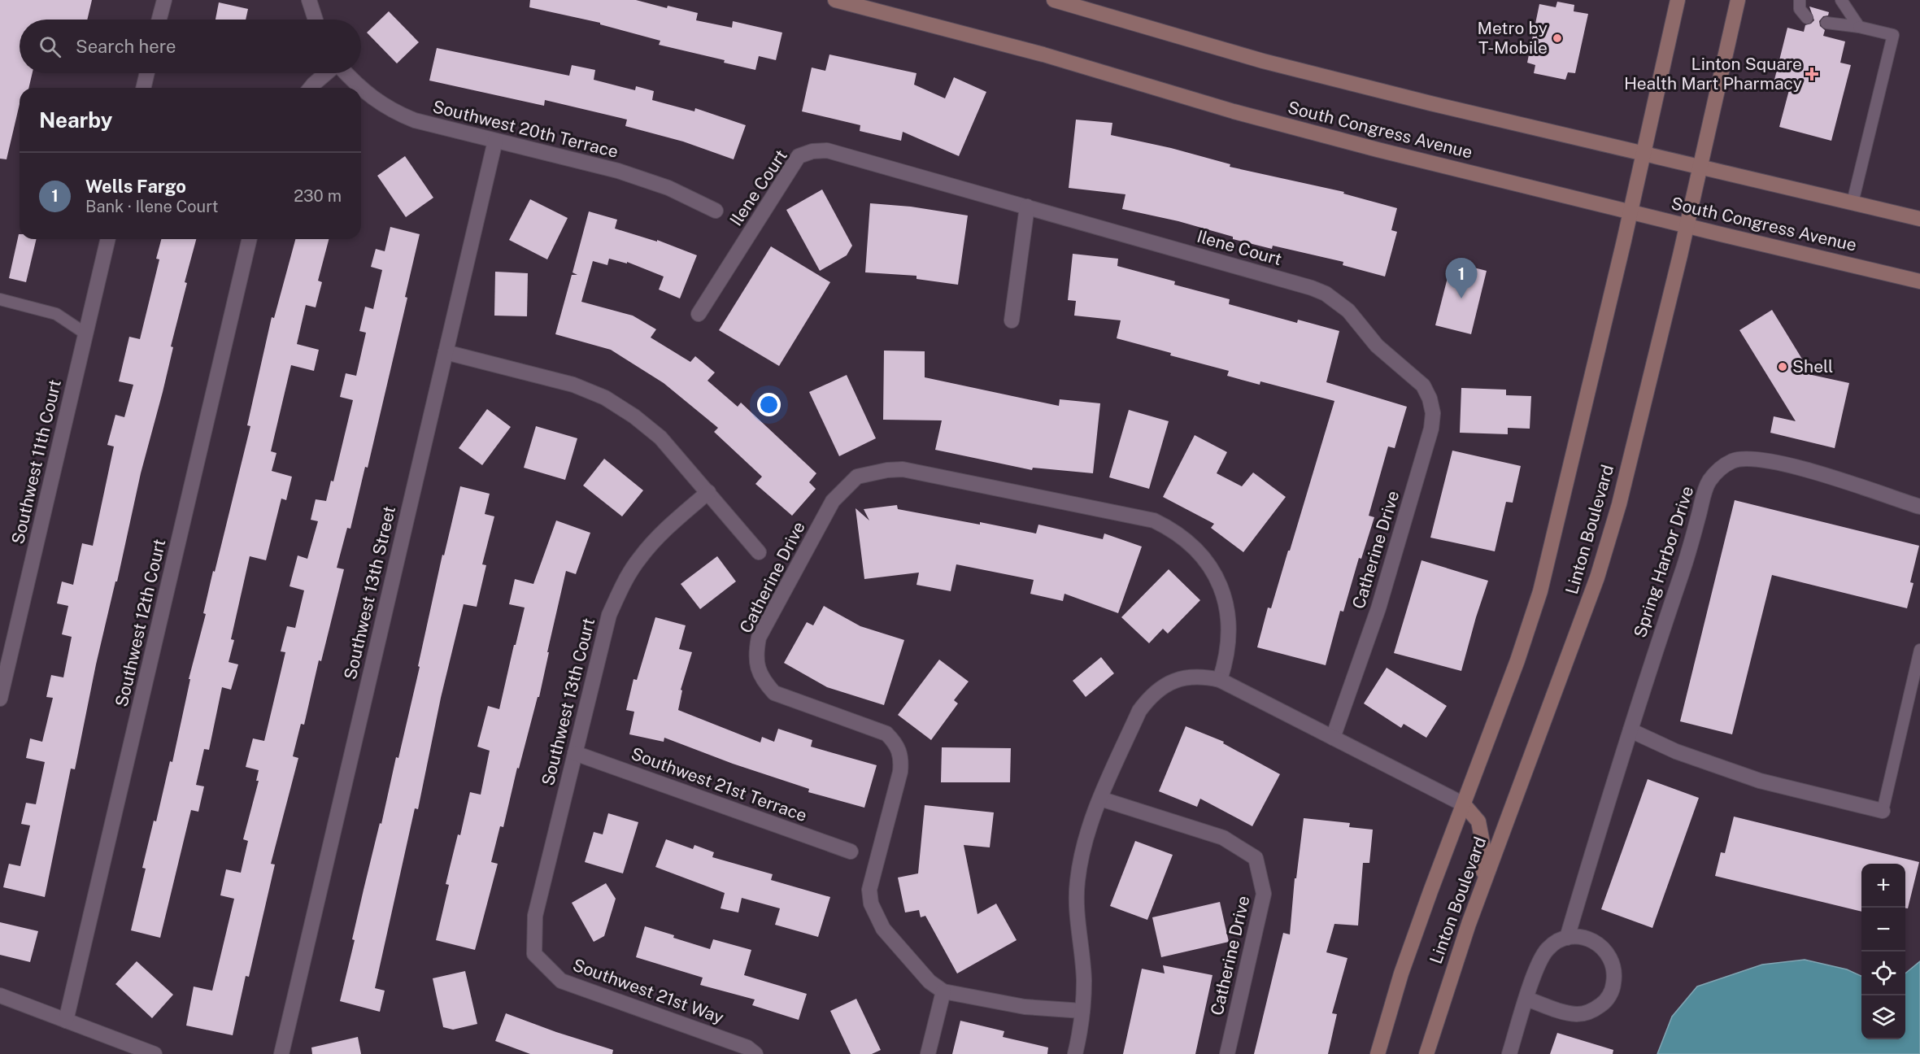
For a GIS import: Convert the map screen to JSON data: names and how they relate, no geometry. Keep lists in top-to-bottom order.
{
  "streets": {
    "main road": ["South Congress Avenue", "Linton Boulevard"],
    "street": [
      "Southwest 20th Terrace",
      "Ilene Court",
      "Southwest 11th Court",
      "Catherine Drive",
      "Spring Harbor Drive",
      "Southwest 13th Street",
      "Southwest 12th Court",
      "Southwest 13th Court",
      "Southwest 21st Terrace",
      "Southwest 21st Way"
    ]
  },
  "crossings": [
    ["Southwest 20th Terrace", "Southwest 13th Street"],
    ["South Congress Avenue", "Linton Boulevard"],
    ["Ilene Court", "Catherine Drive"],
    ["Southwest 13th Court", "Southwest 21st Terrace"],
    ["Southwest 13th Court", "Southwest 21st Way"]
  ],
  "places": {
    "other": ["Metro by T-Mobile", "Shell"],
    "health": ["Linton Square Health Mart Pharmacy"]
  },
  "page": {
    "search": "Search here",
    "heading": "Nearby",
    "list": [
      {
        "mark": "1",
        "name": "Wells Fargo",
        "note": "Bank · Ilene Court",
        "value": "230 m"
      }
    ],
    "pins": "1",
    "map_buttons": ["+", "−"]
  }
}
